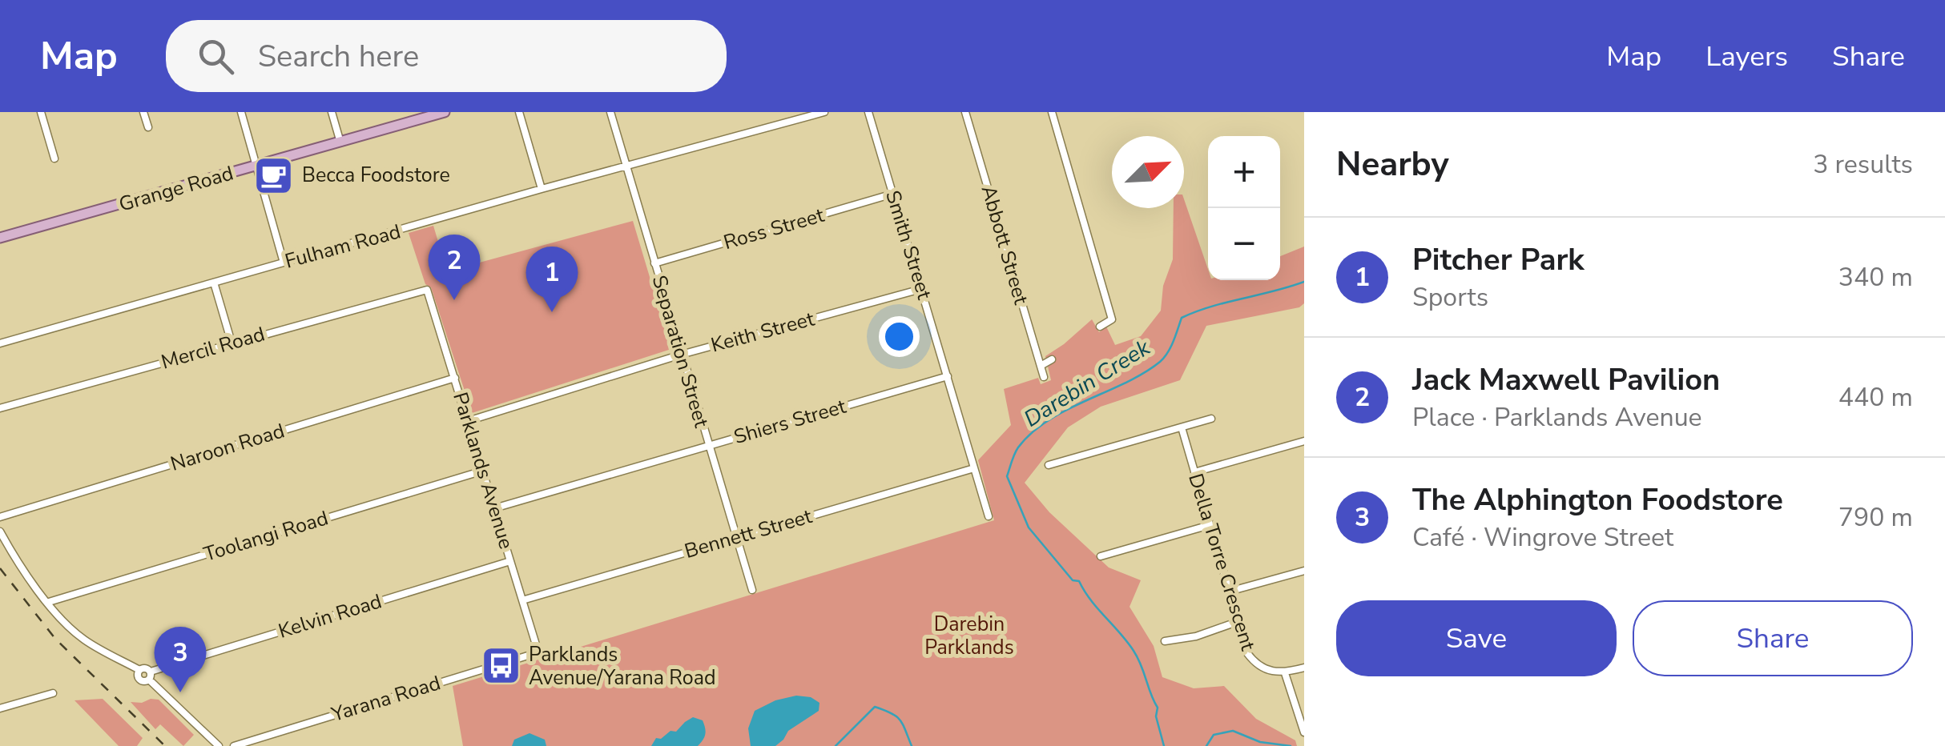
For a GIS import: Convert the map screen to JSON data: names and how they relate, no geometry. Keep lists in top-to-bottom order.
{
  "streets": {
    "main road": ["Grange Road"],
    "street": [
      "Ross Street",
      "Smith Street",
      "Abbott Street",
      "Fulham Road",
      "Keith Street",
      "Mercil Road",
      "Separation Street",
      "Shiers Street",
      "Naroon Road",
      "Parklands Avenue",
      "Bennett Street",
      "Toolangi Road",
      "Della Torre Crescent",
      "Kelvin Road",
      "Yarana Road"
    ]
  },
  "crossings": [
    ["Ross Street", "Smith Street"],
    ["Ross Street", "Separation Street"],
    ["Smith Street", "Keith Street"],
    ["Smith Street", "Shiers Street"],
    ["Smith Street", "Bennett Street"],
    ["Fulham Road", "Separation Street"],
    ["Keith Street", "Separation Street"],
    ["Keith Street", "Parklands Avenue"],
    ["Mercil Road", "Parklands Avenue"],
    ["Separation Street", "Shiers Street"],
    ["Separation Street", "Bennett Street"],
    ["Shiers Street", "Parklands Avenue"],
    ["Naroon Road", "Parklands Avenue"],
    ["Parklands Avenue", "Bennett Street"],
    ["Parklands Avenue", "Toolangi Road"],
    ["Parklands Avenue", "Kelvin Road"],
    ["Parklands Avenue", "Yarana Road"]
  ],
  "water": ["Darebin Creek"],
  "parks": ["Darebin Parklands"],
  "places": {
    "cafe": ["Becca Foodstore"],
    "bus stop": ["Parklands Avenue/Yarana Road"]
  },
  "north": "top right",
  "page": {
    "header": "Map",
    "search": "Search here",
    "nav": ["Map", "Layers", "Share"],
    "heading": ["Nearby", "3 results"],
    "map_buttons": ["+", "−"],
    "list": [
      {
        "mark": "1",
        "name": "Pitcher Park",
        "note": "Sports",
        "value": "340 m"
      },
      {
        "mark": "2",
        "name": "Jack Maxwell Pavilion",
        "note": "Place · Parklands Avenue",
        "value": "440 m"
      },
      {
        "mark": "3",
        "name": "The Alphington Foodstore",
        "note": "Café · Wingrove Street",
        "value": "790 m"
      }
    ],
    "pins": ["2", "1", "3"],
    "buttons": ["Save", "Share"]
  }
}
